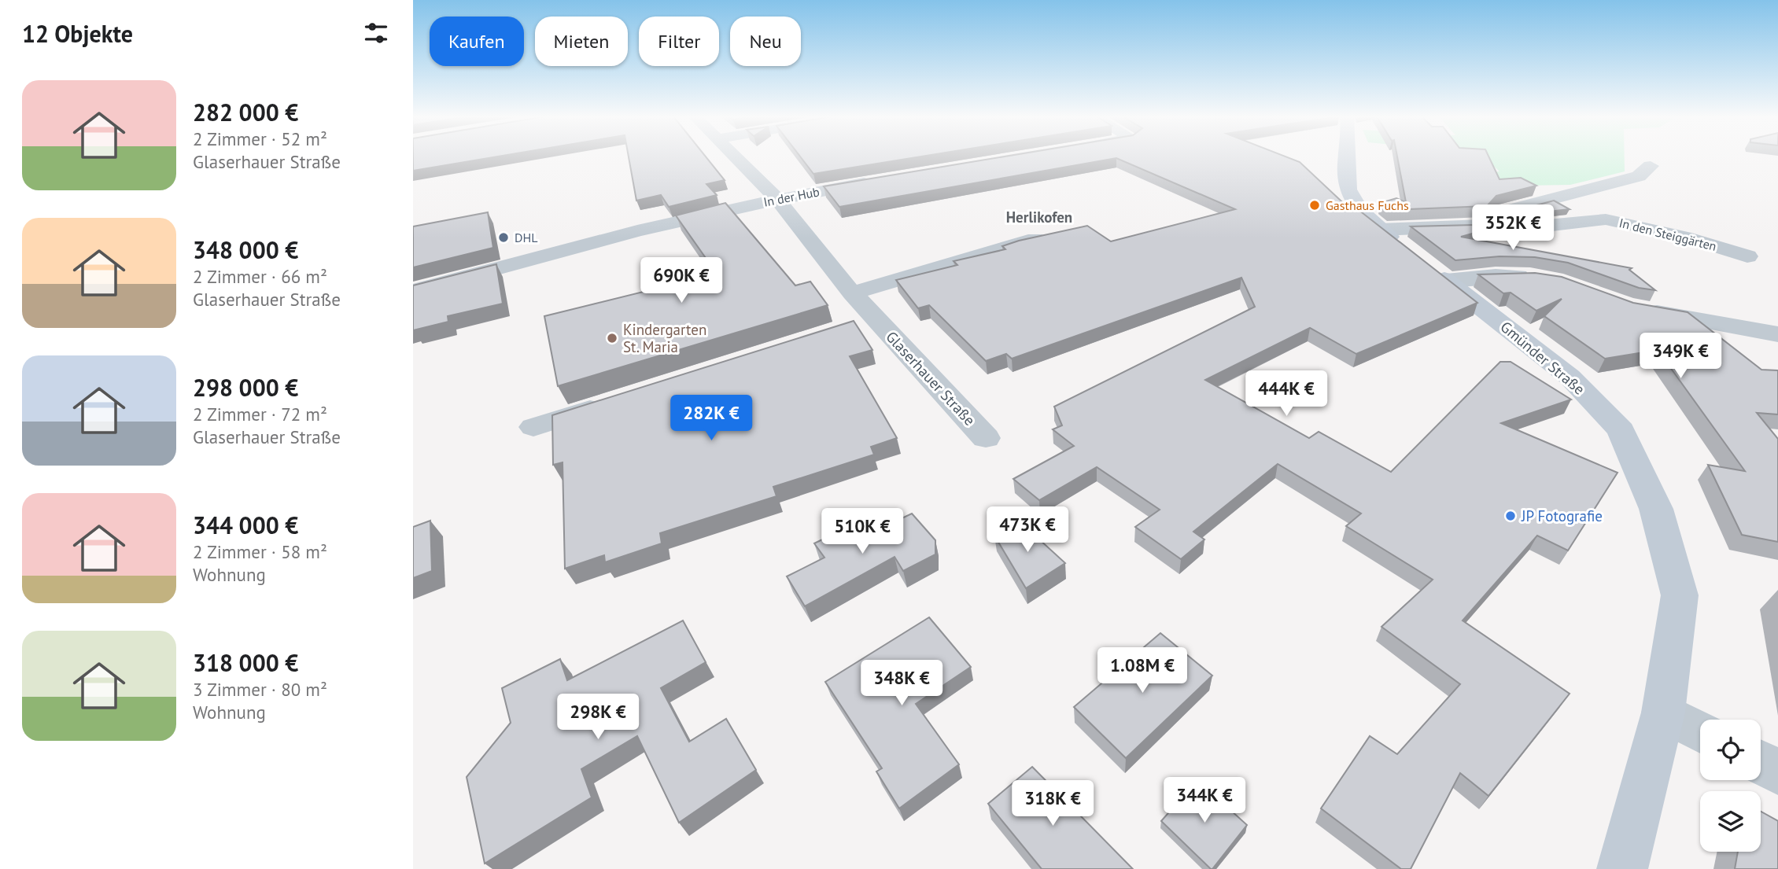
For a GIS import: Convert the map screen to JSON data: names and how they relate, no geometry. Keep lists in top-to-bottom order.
{
  "streets": {
    "main road": ["Gmünder Straße"],
    "street": ["In der Hub", "In den Steiggärten", "Glaserhauer Straße"]
  },
  "crossings": [
    ["In der Hub", "Glaserhauer Straße"],
    ["In den Steiggärten", "Gmünder Straße"]
  ],
  "districts": ["Herlikofen"],
  "places": [
    "Gasthaus Fuchs",
    "DHL",
    "Kindergarten St. Maria",
    "JP Fotografie"
  ],
  "page": {
    "heading": "12 Objekte",
    "chip": [
      "Kaufen",
      "Mieten",
      "Filter",
      "Neu"
    ],
    "list": [
      {
        "name": "282 000 €",
        "note": "2 Zimmer · 52 m² · Glaserhauer Straße"
      },
      {
        "name": "348 000 €",
        "note": "2 Zimmer · 66 m² · Glaserhauer Straße"
      },
      {
        "name": "298 000 €",
        "note": "2 Zimmer · 72 m² · Glaserhauer Straße"
      },
      {
        "name": "344 000 €",
        "note": "2 Zimmer · 58 m² · Wohnung"
      },
      {
        "name": "318 000 €",
        "note": "3 Zimmer · 80 m² · Wohnung"
      }
    ],
    "price": [
      "352K €",
      "690K €",
      "349K €",
      "444K €",
      "282K €",
      "473K €",
      "510K €",
      "1.08M €",
      "348K €",
      "298K €",
      "344K €",
      "318K €"
    ]
  }
}
